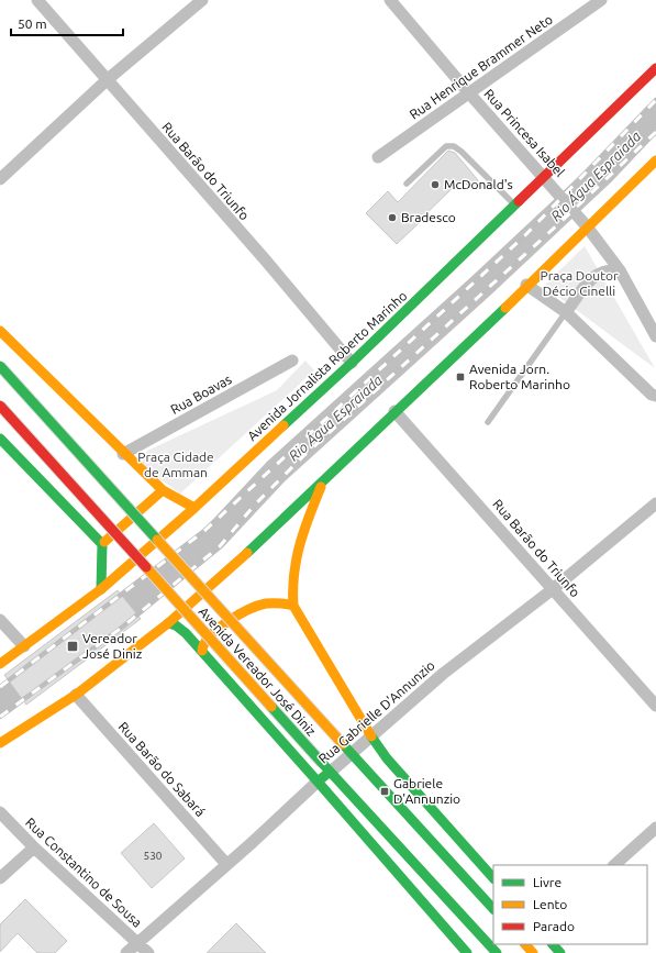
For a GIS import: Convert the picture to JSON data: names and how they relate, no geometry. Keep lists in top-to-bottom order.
{
  "streets": {
    "main road": ["Avenida Jornalista Roberto Marinho", "Avenida Vereador José Diniz", "Rua Gabrielle D'Annunzio"],
    "street": [
      "Rua Henrique Brammer Neto",
      "Rua Princesa Isabel",
      "Rua Barão do Triunfo",
      "Rua Boavas",
      "Rua Barão do Sabará",
      "Rua Constantino de Sousa"
    ]
  },
  "crossings": [
    ["Rua Henrique Brammer Neto", "Rua Princesa Isabel"],
    ["Rua Princesa Isabel", "Avenida Jornalista Roberto Marinho"],
    ["Rua Barão do Triunfo", "Avenida Jornalista Roberto Marinho"],
    ["Rua Barão do Triunfo", "Rua Gabrielle D'Annunzio"],
    ["Avenida Vereador José Diniz", "Rua Gabrielle D'Annunzio"],
    ["Rua Gabrielle D'Annunzio", "Rua Barão do Sabará"],
    ["Rua Gabrielle D'Annunzio", "Rua Constantino de Sousa"]
  ],
  "water": ["Rio Água Espraiada"],
  "parks": ["Praça Doutor Décio Cinelli", "Praça Cidade de Amman"],
  "places": {
    "other": ["McDonald's", "Bradesco"],
    "transit": ["Avenida Jorn. Roberto Marinho", "Vereador José Diniz", "Gabriele D'Annunzio"]
  },
  "house_numbers": ["530"],
  "legend": ["Livre", "Lento", "Parado"],
  "scale_bar": "50 m"
}
